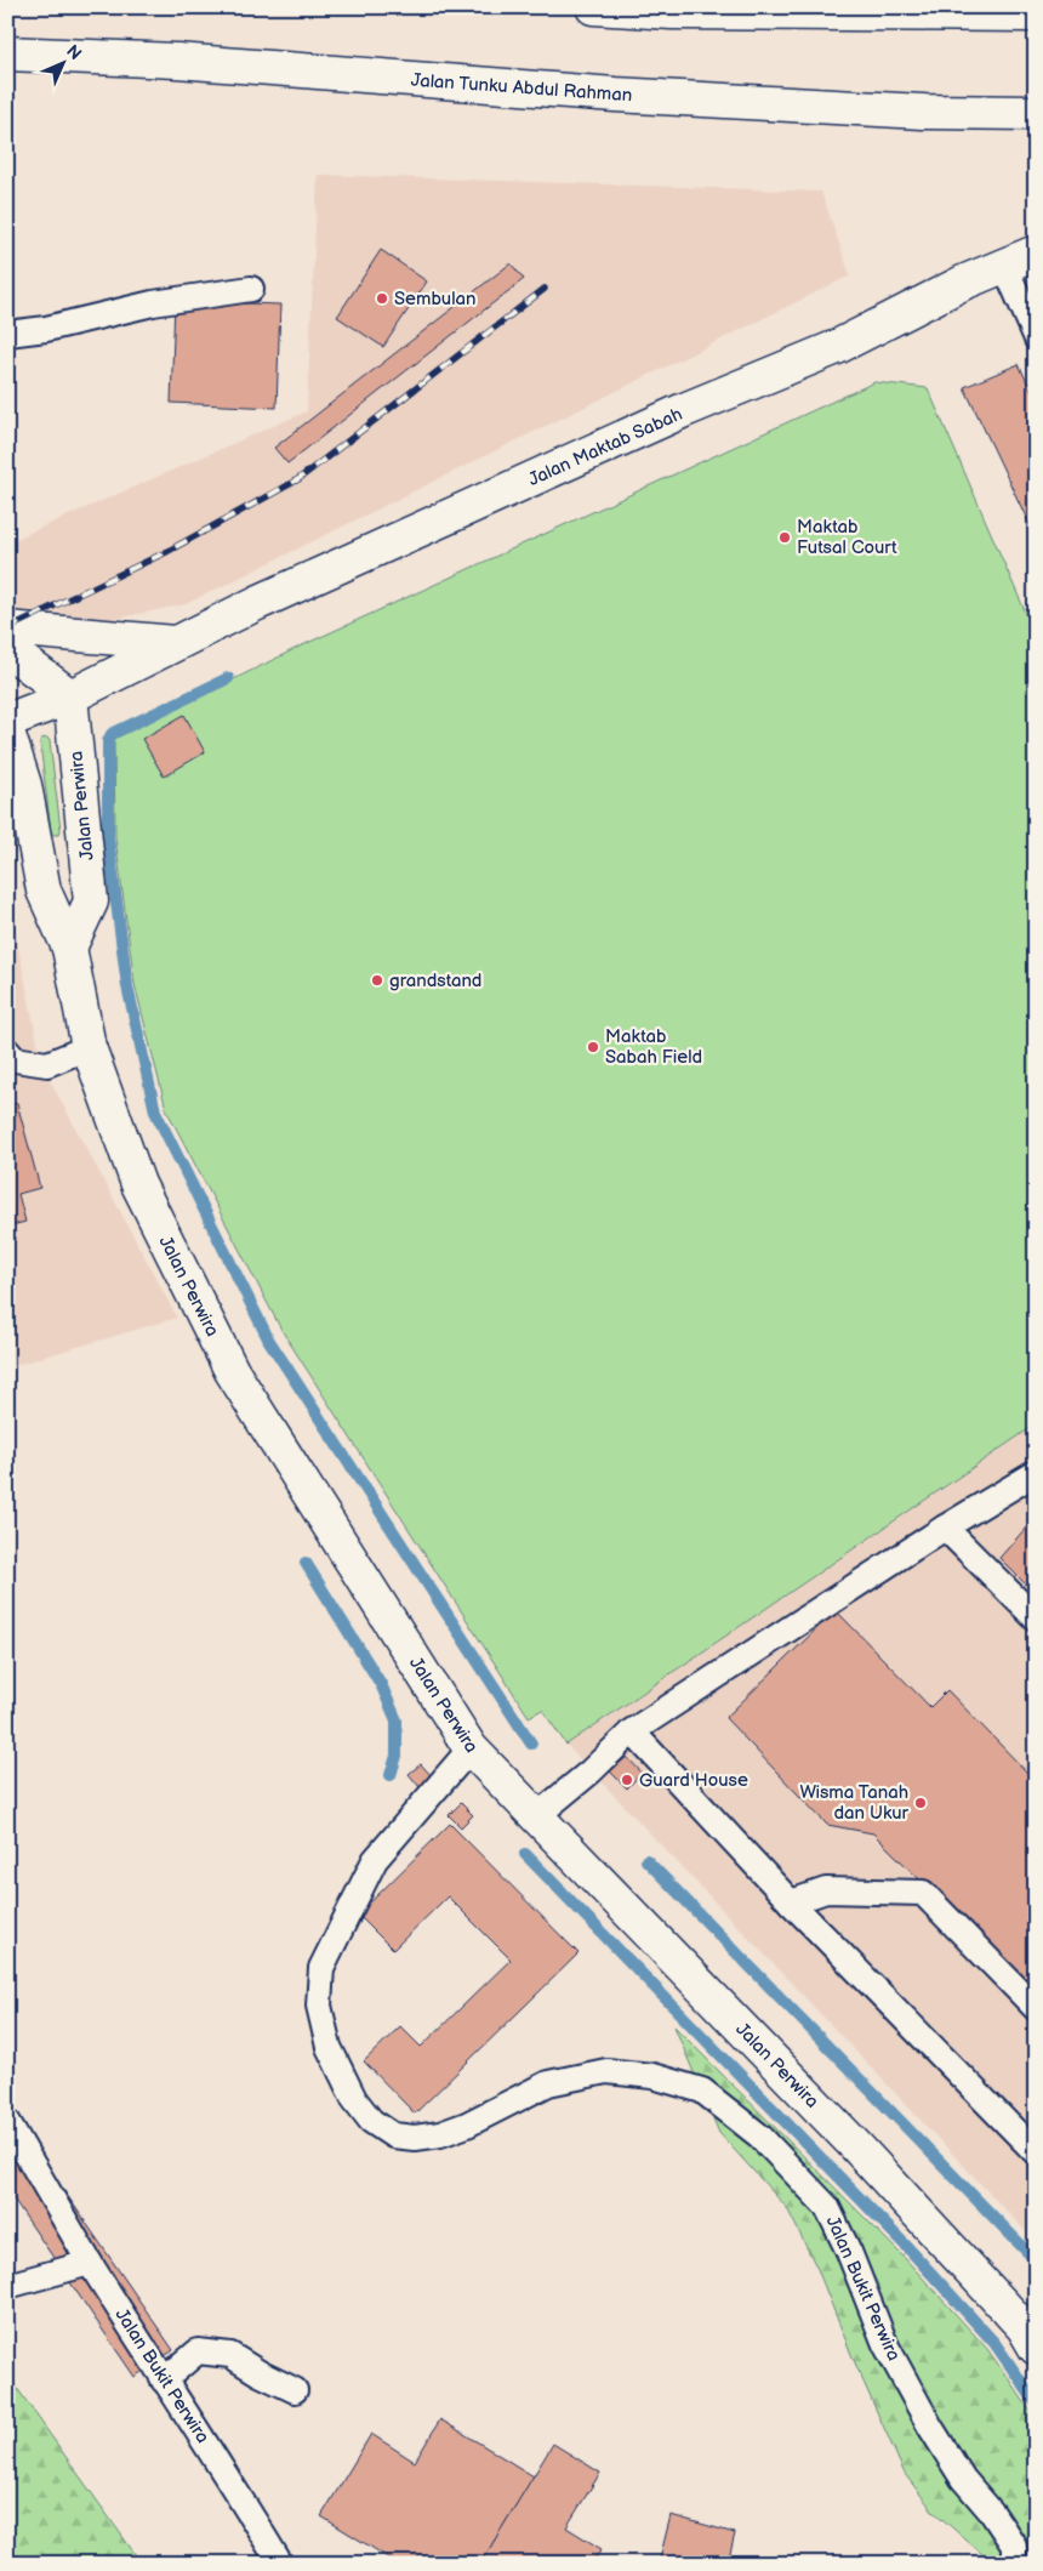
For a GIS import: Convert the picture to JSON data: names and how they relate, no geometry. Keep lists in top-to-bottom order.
{
  "streets": {
    "street": ["Jalan Tunku Abdul Rahman", "Jalan Maktab Sabah", "Jalan Perwira"],
    "lane": ["Jalan Bukit Perwira"]
  },
  "crossings": [
    ["Jalan Maktab Sabah", "Jalan Perwira"],
    ["Jalan Perwira", "Jalan Bukit Perwira"]
  ],
  "places": [
    "Sembulan",
    "Maktab Futsal Court",
    "grandstand",
    "Maktab Sabah Field",
    "Guard House",
    "Wisma Tanah dan Ukur"
  ],
  "north": "top right"
}
